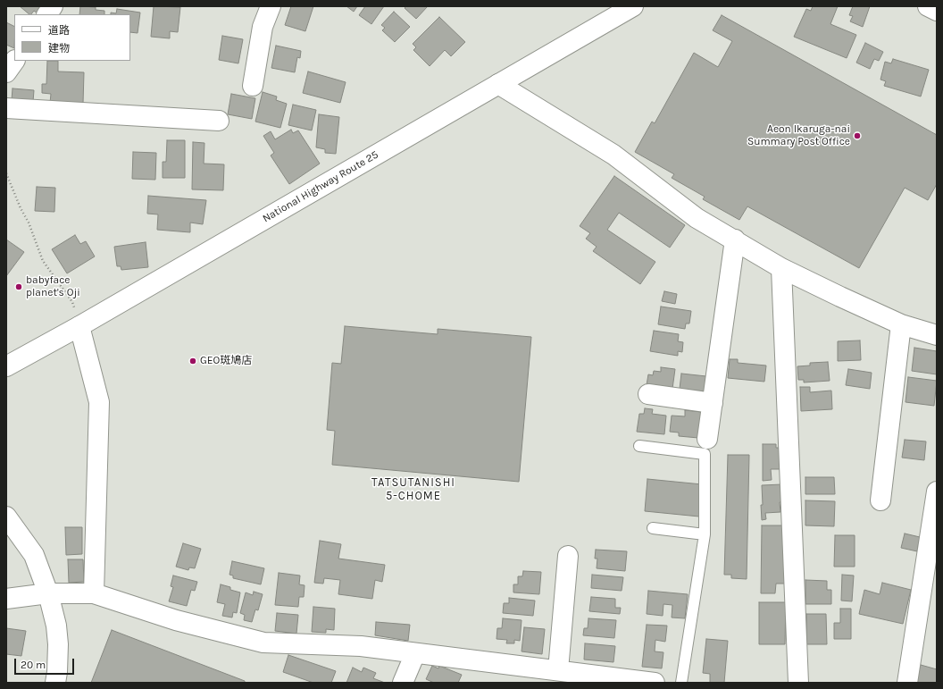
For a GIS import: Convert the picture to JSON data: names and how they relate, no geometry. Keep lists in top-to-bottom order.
{
  "streets": {
    "main road": ["National Highway Route 25"]
  },
  "districts": ["TATSUTANISHI 5-CHOME"],
  "places": ["Aeon Ikaruga-nai Summary Post Office", "babyface planet's Oji", "GEO斑鳩店"],
  "legend": ["道路", "建物"],
  "scale_bar": "20 m"
}
